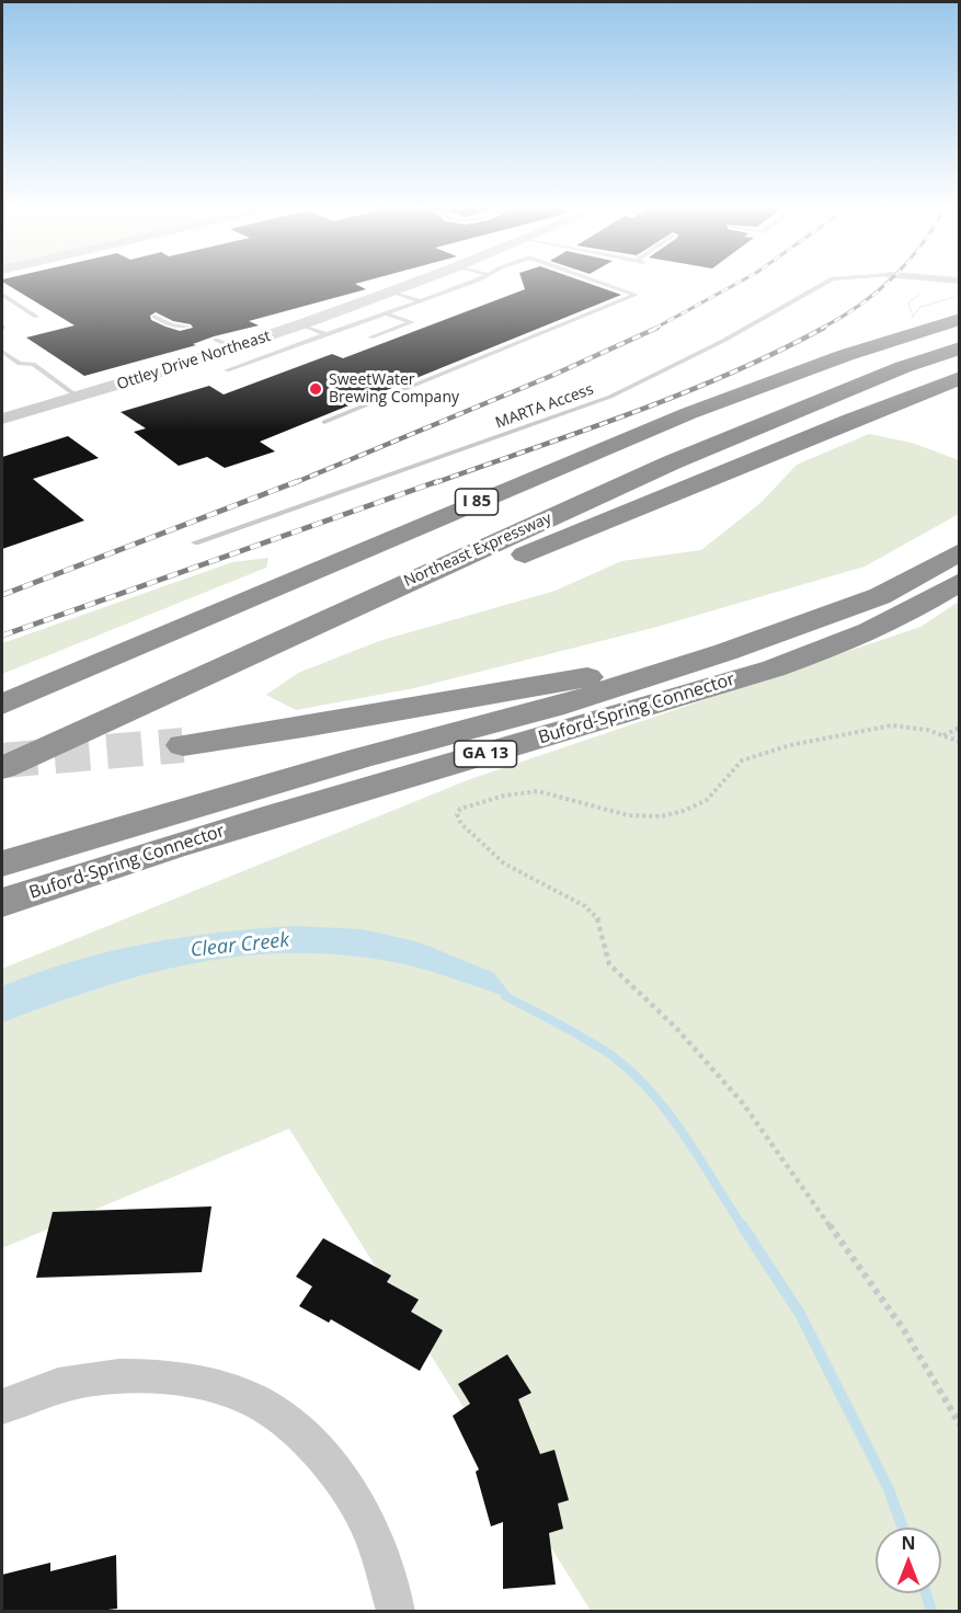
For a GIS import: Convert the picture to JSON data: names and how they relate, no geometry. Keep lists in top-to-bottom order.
{
  "streets": {
    "highway": [
      "I 85",
      "Northeast Expressway",
      "Buford-Spring Connector",
      "GA 13"
    ],
    "street": ["Ottley Drive Northeast"],
    "lane": ["MARTA Access"]
  },
  "water": ["Clear Creek"],
  "places": ["SweetWater Brewing Company"],
  "north": "top"
}
